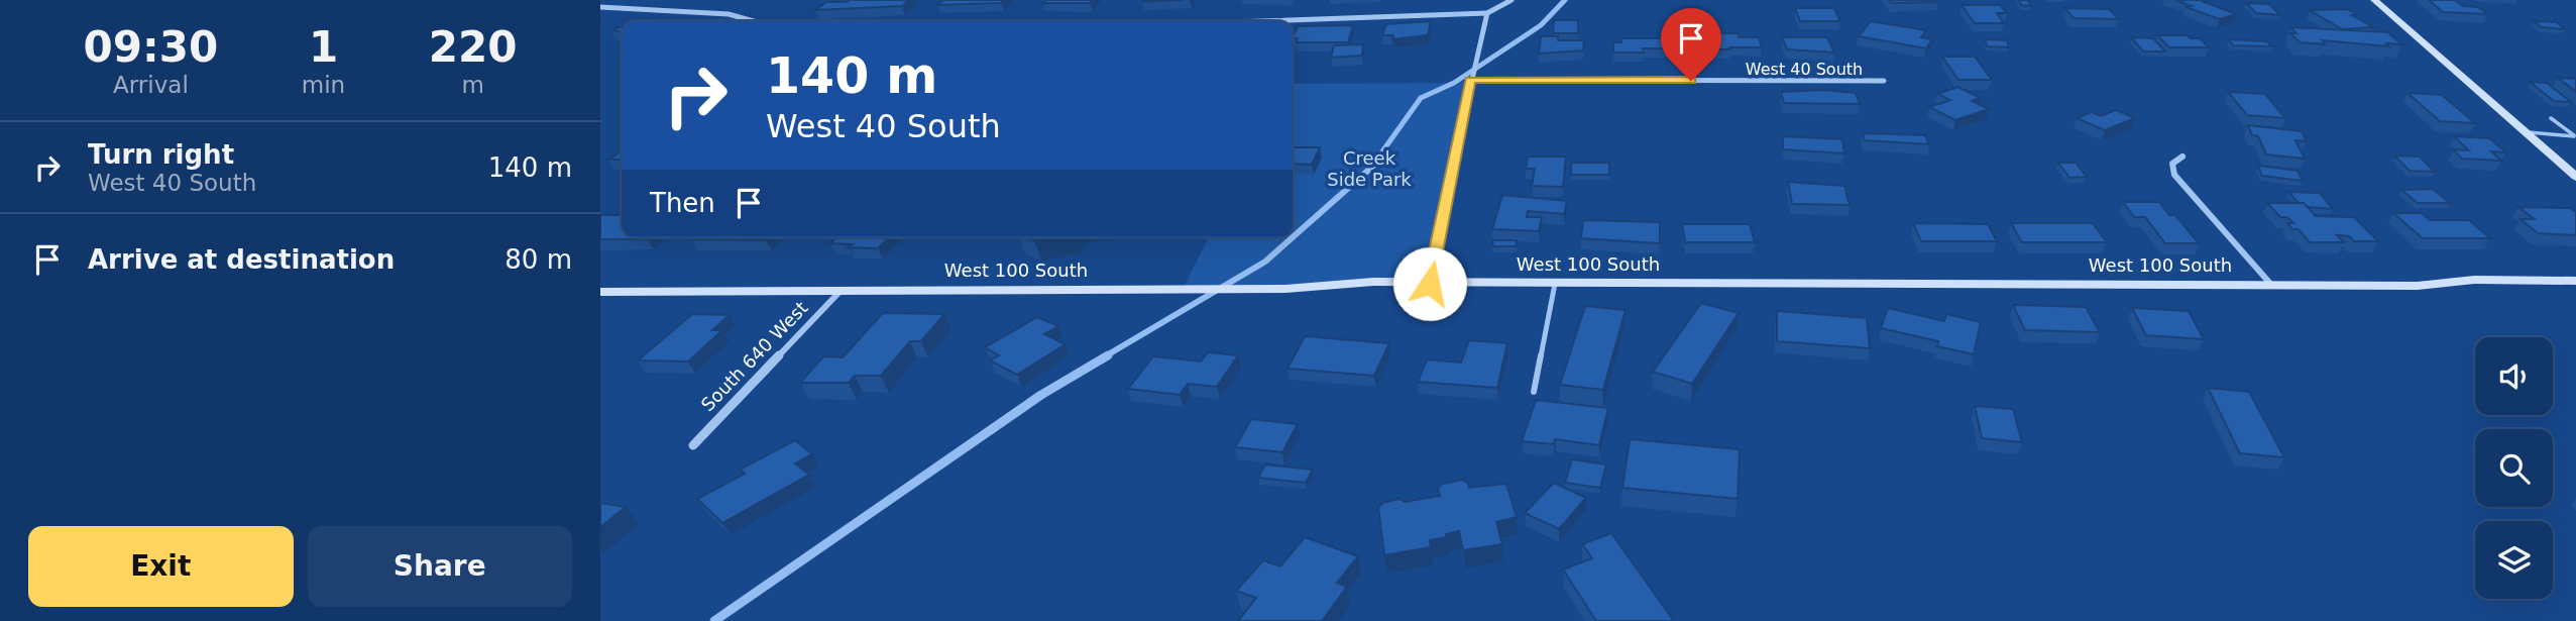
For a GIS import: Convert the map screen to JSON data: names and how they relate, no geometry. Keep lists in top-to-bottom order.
{
  "streets": {
    "street": ["West 40 South", "West 100 South", "South 640 West"]
  },
  "crossings": [
    ["West 100 South", "South 640 West"]
  ],
  "parks": ["Creek Side Park"],
  "page": {
    "eta": [
      "09:30",
      "Arrival",
      "1",
      "min",
      "220",
      "m"
    ],
    "turn": ["140 m", "West 40 South"],
    "list": [
      {
        "name": "Turn right",
        "note": "West 40 South",
        "value": "140 m"
      },
      {
        "name": "Arrive at destination",
        "value": "80 m"
      }
    ],
    "then": "Then",
    "buttons": ["Exit", "Share"]
  }
}
